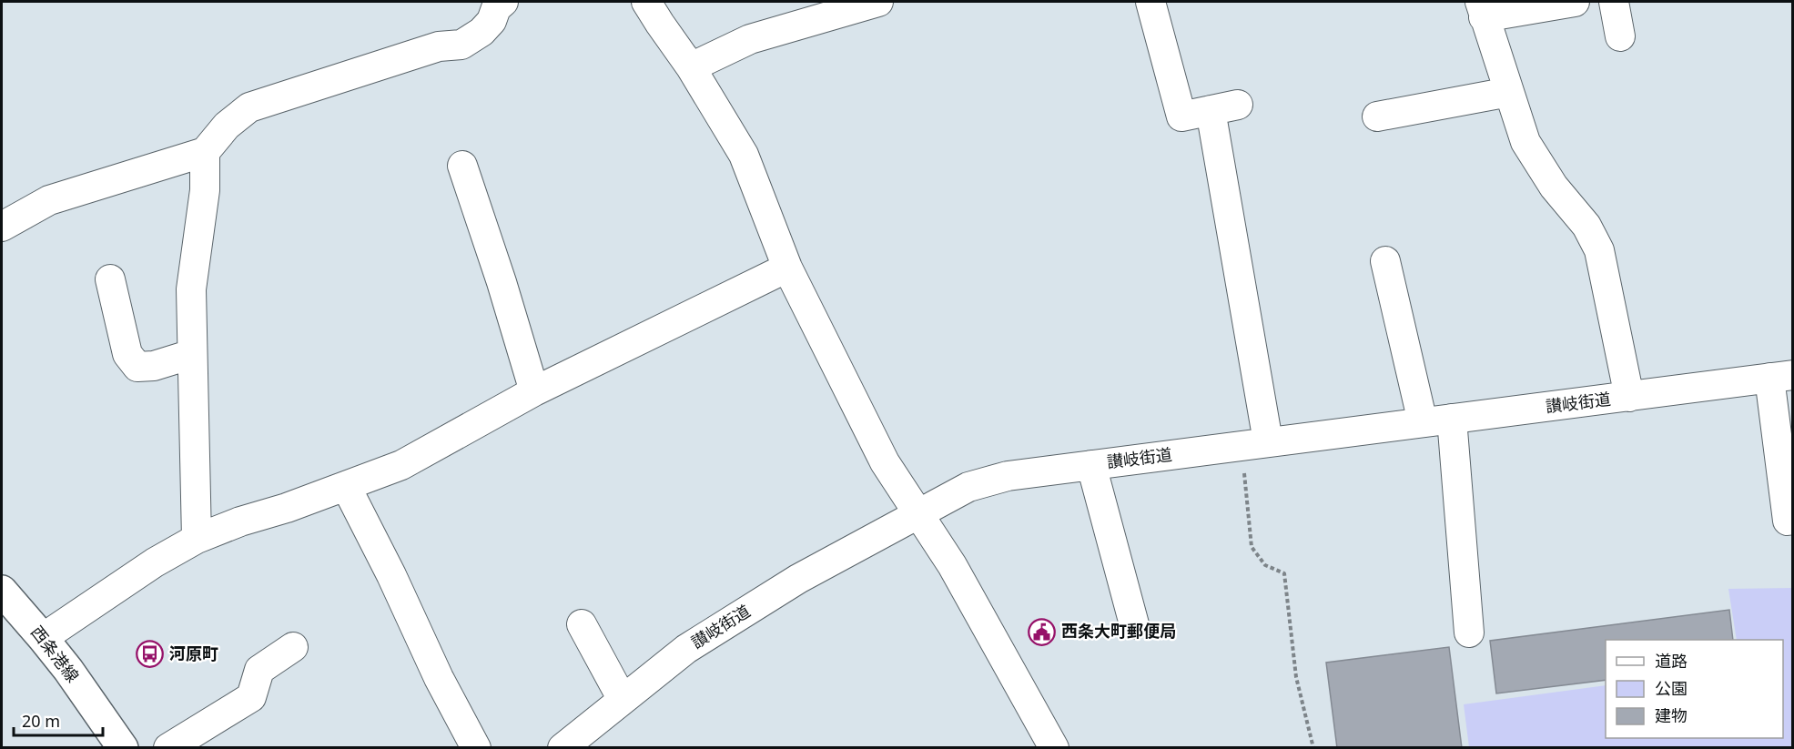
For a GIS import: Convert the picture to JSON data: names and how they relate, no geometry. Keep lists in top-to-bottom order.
{
  "streets": {
    "main road": ["西条港線"],
    "street": ["讃岐街道"]
  },
  "places": {
    "public building": ["西条大町郵便局"],
    "bus stop": ["河原町"]
  },
  "legend": ["道路", "公園", "建物"],
  "scale_bar": "20 m"
}
